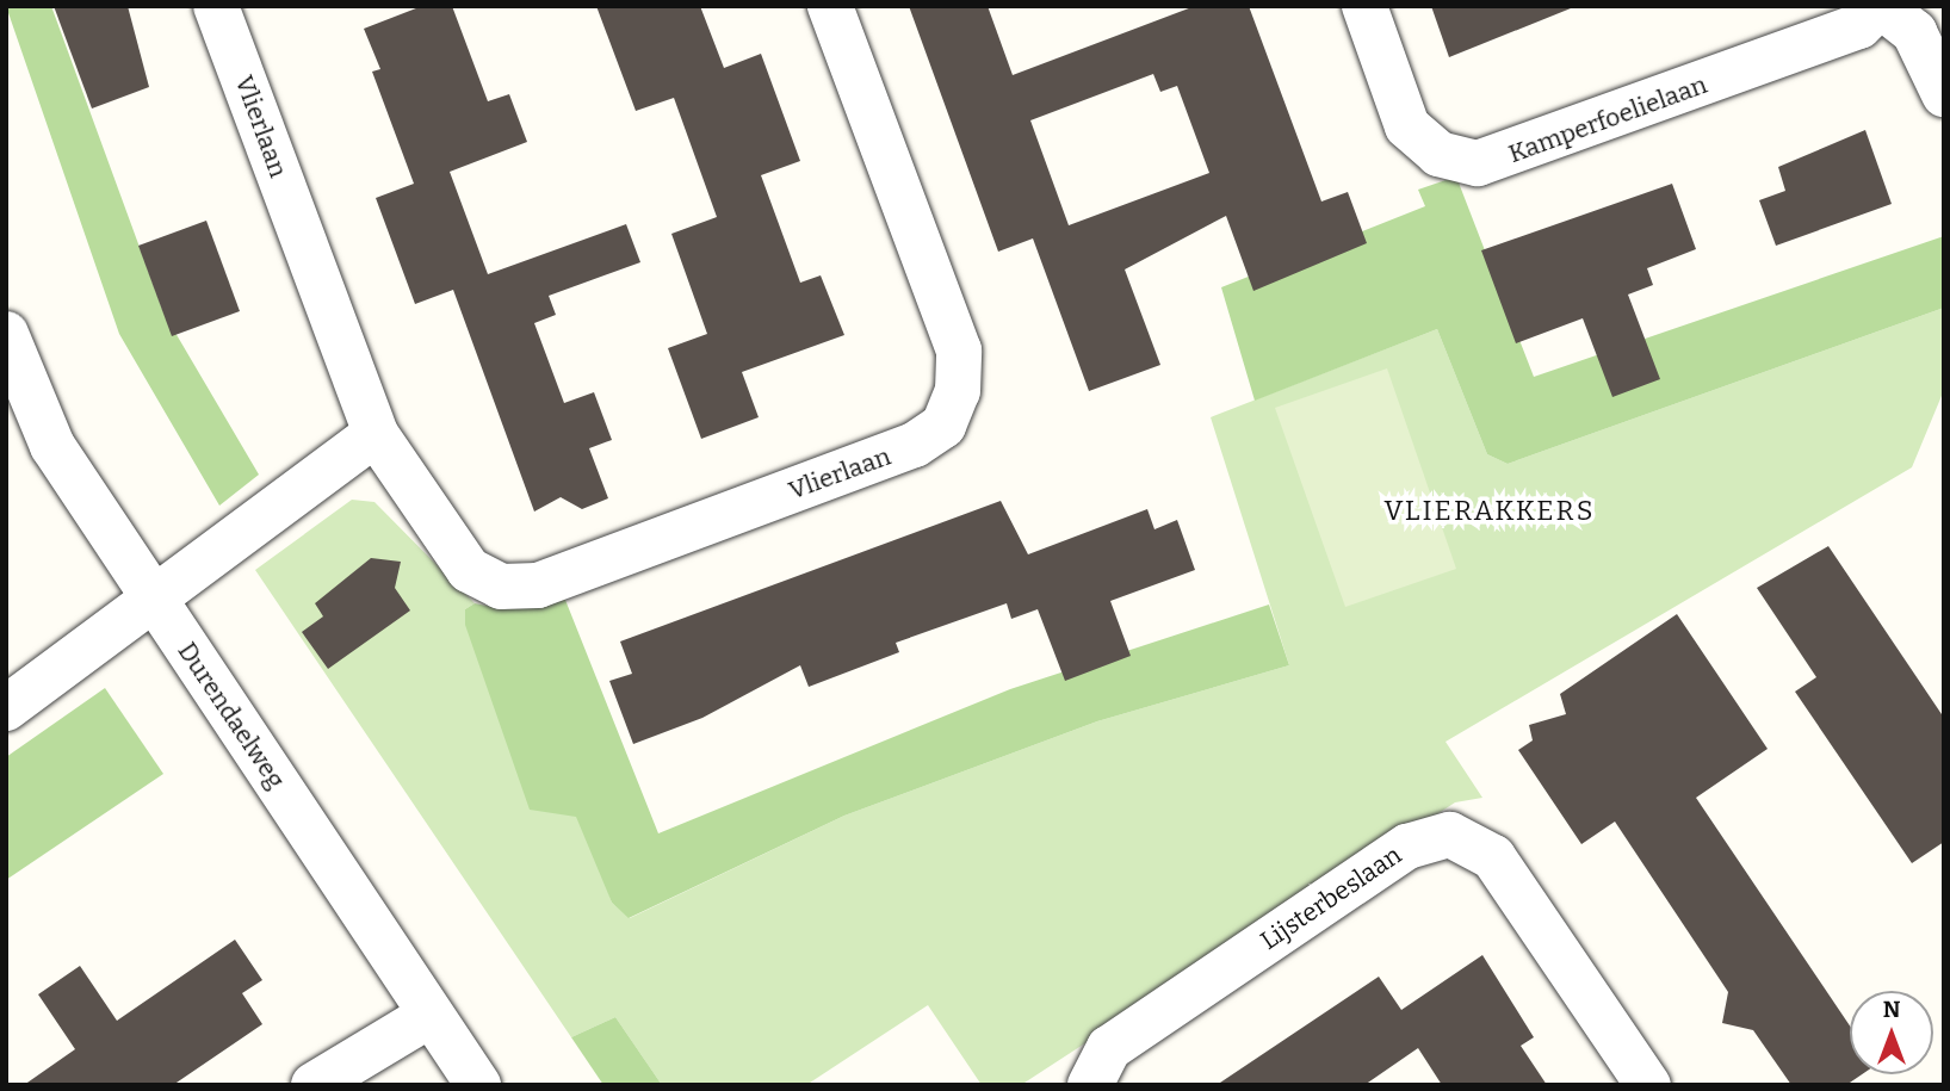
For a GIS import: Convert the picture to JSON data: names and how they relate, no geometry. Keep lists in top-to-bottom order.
{
  "streets": {
    "street": [
      "Kamperfoelielaan",
      "Vlierlaan",
      "Durendaelweg",
      "Lijsterbeslaan"
    ]
  },
  "districts": ["VLIERAKKERS"],
  "north": "top"
}
